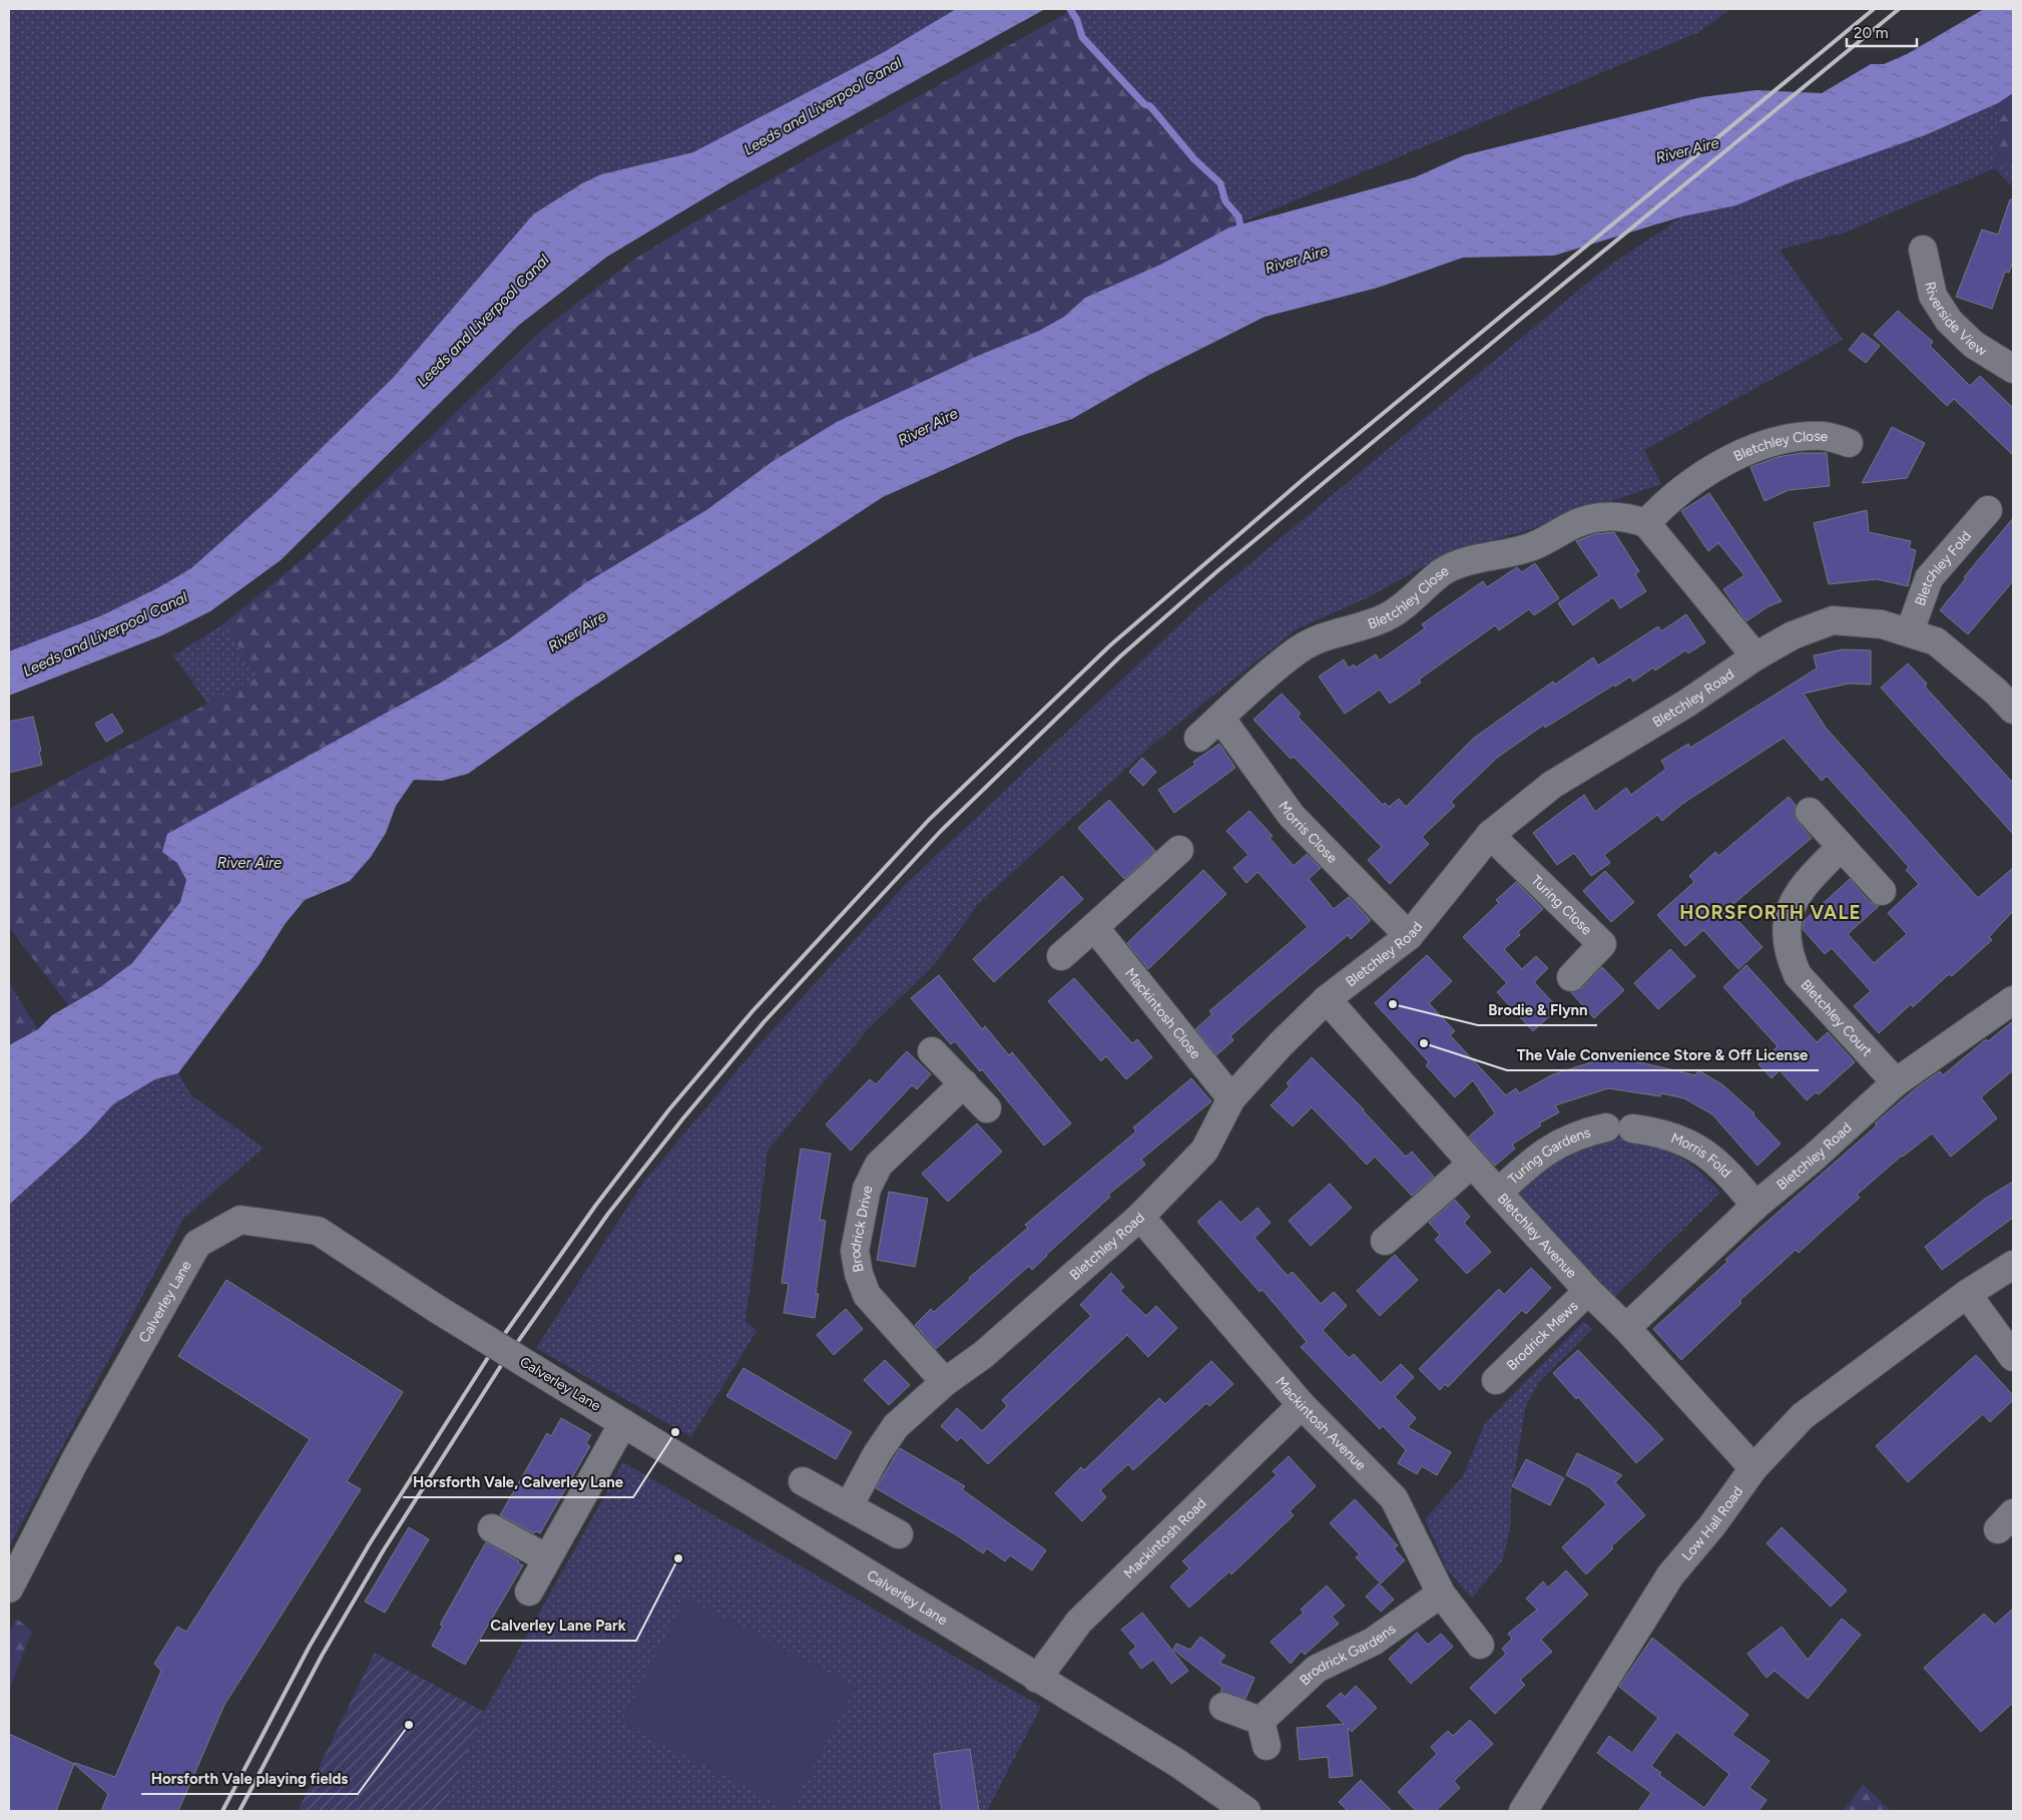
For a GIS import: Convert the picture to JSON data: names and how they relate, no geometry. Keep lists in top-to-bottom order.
{
  "streets": {
    "street": [
      "Riverside View",
      "Bletchley Close",
      "Bletchley Fold",
      "Bletchley Road",
      "Morris Close",
      "Turing Close",
      "Mackintosh Close",
      "Bletchley Court",
      "Morris Fold",
      "Turing Gardens",
      "Brodrick Drive",
      "Bletchley Avenue",
      "Calverley Lane",
      "Brodrick Mews",
      "Mackintosh Avenue",
      "Low Hall Road",
      "Mackintosh Road",
      "Brodrick Gardens"
    ]
  },
  "crossings": [
    ["Bletchley Close", "Morris Close"],
    ["Bletchley Fold", "Bletchley Road"],
    ["Bletchley Road", "Morris Close"],
    ["Bletchley Road", "Turing Close"],
    ["Bletchley Road", "Mackintosh Close"],
    ["Bletchley Road", "Bletchley Court"],
    ["Bletchley Road", "Morris Fold"],
    ["Bletchley Road", "Brodrick Drive"],
    ["Bletchley Road", "Bletchley Avenue"],
    ["Bletchley Road", "Mackintosh Avenue"],
    ["Morris Fold", "Turing Gardens"],
    ["Turing Gardens", "Bletchley Avenue"],
    ["Bletchley Avenue", "Brodrick Mews"],
    ["Bletchley Avenue", "Low Hall Road"],
    ["Calverley Lane", "Mackintosh Road"],
    ["Mackintosh Avenue", "Mackintosh Road"],
    ["Mackintosh Avenue", "Brodrick Gardens"]
  ],
  "districts": ["HORSFORTH VALE"],
  "water": ["Leeds and Liverpool Canal", "River Aire"],
  "places": [
    "Brodie & Flynn",
    "The Vale Convenience Store & Off License",
    "Horsforth Vale, Calverley Lane",
    "Calverley Lane Park",
    "Horsforth Vale playing fields"
  ],
  "scale_bar": "20 m"
}
